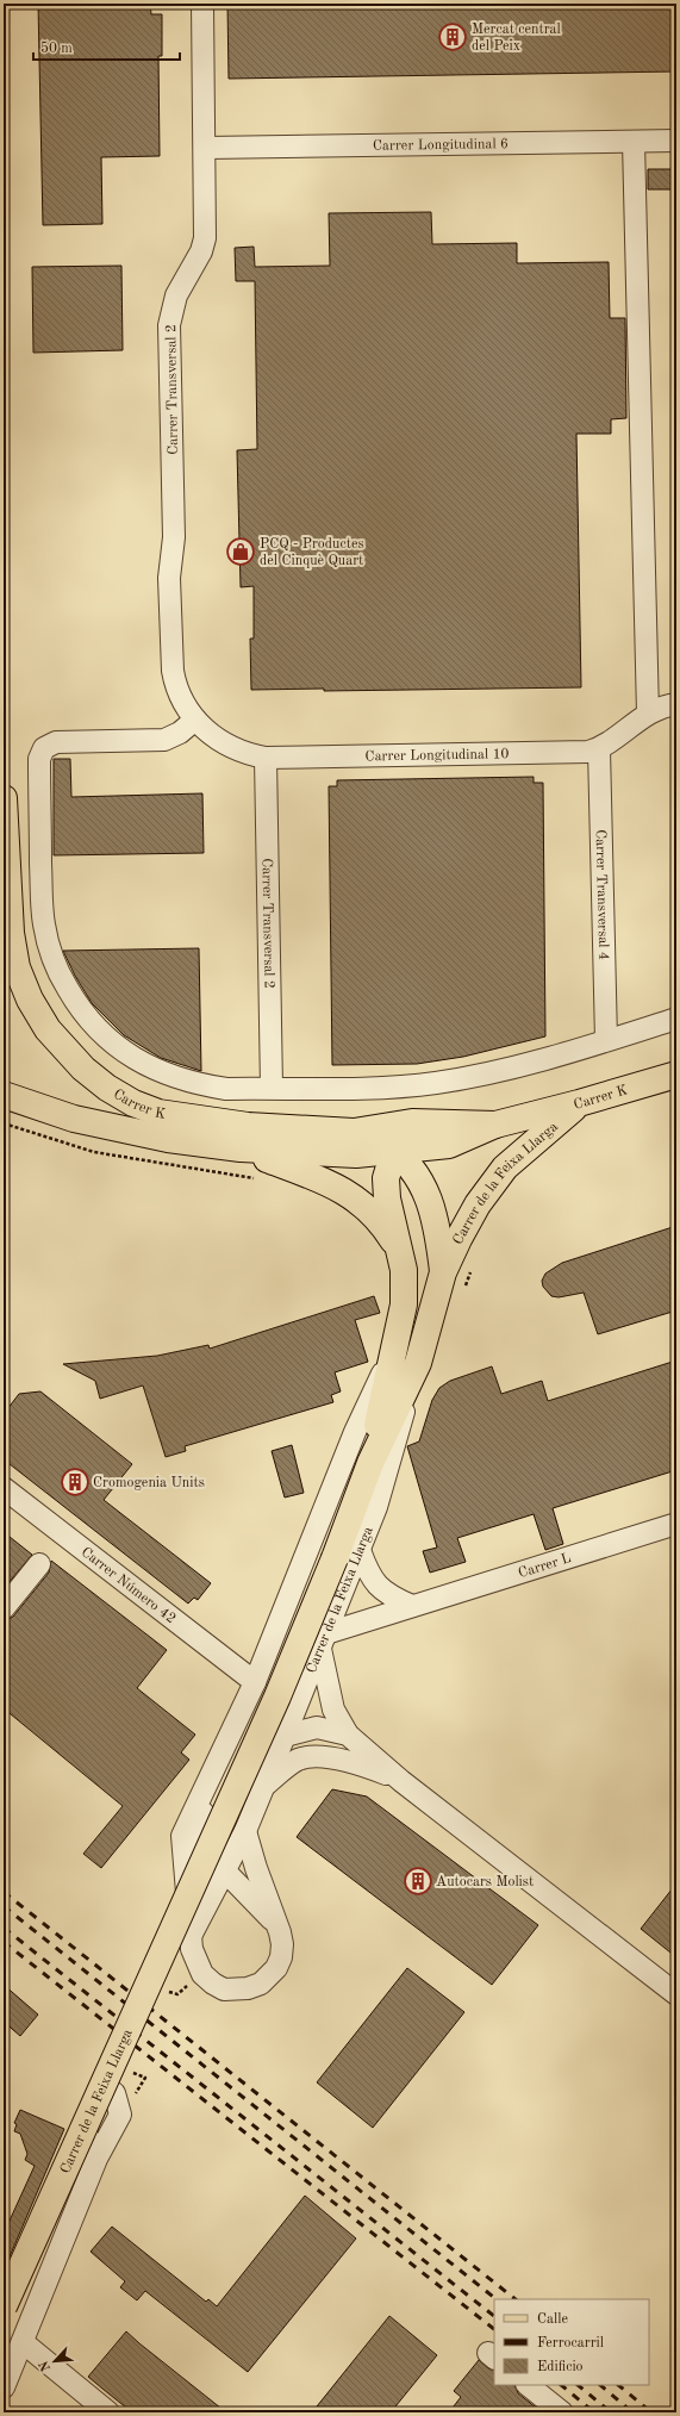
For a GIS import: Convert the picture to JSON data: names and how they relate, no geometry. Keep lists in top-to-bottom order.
{
  "streets": {
    "main road": ["Carrer K", "Carrer de la Feixa Llarga"],
    "street": [
      "Carrer Longitudinal 6",
      "Carrer Transversal 2",
      "Carrer Longitudinal 10",
      "Carrer Transversal 4",
      "Carrer L",
      "Carrer Número 42"
    ]
  },
  "crossings": [
    ["Carrer Longitudinal 6", "Carrer Transversal 2"],
    ["Carrer Transversal 2", "Carrer Longitudinal 10"],
    ["Carrer Longitudinal 10", "Carrer Transversal 4"],
    ["Carrer K", "Carrer de la Feixa Llarga"],
    ["Carrer de la Feixa Llarga", "Carrer L"],
    ["Carrer de la Feixa Llarga", "Carrer Número 42"]
  ],
  "places": {
    "building": ["Mercat central del Peix", "Cromogenia Units", "Autocars Molist"],
    "shop": ["PCQ - Productes del Cinquè Quart"]
  },
  "legend": ["Calle", "Ferrocarril", "Edificio"],
  "scale_bar": "50 m",
  "north": "bottom left"
}
